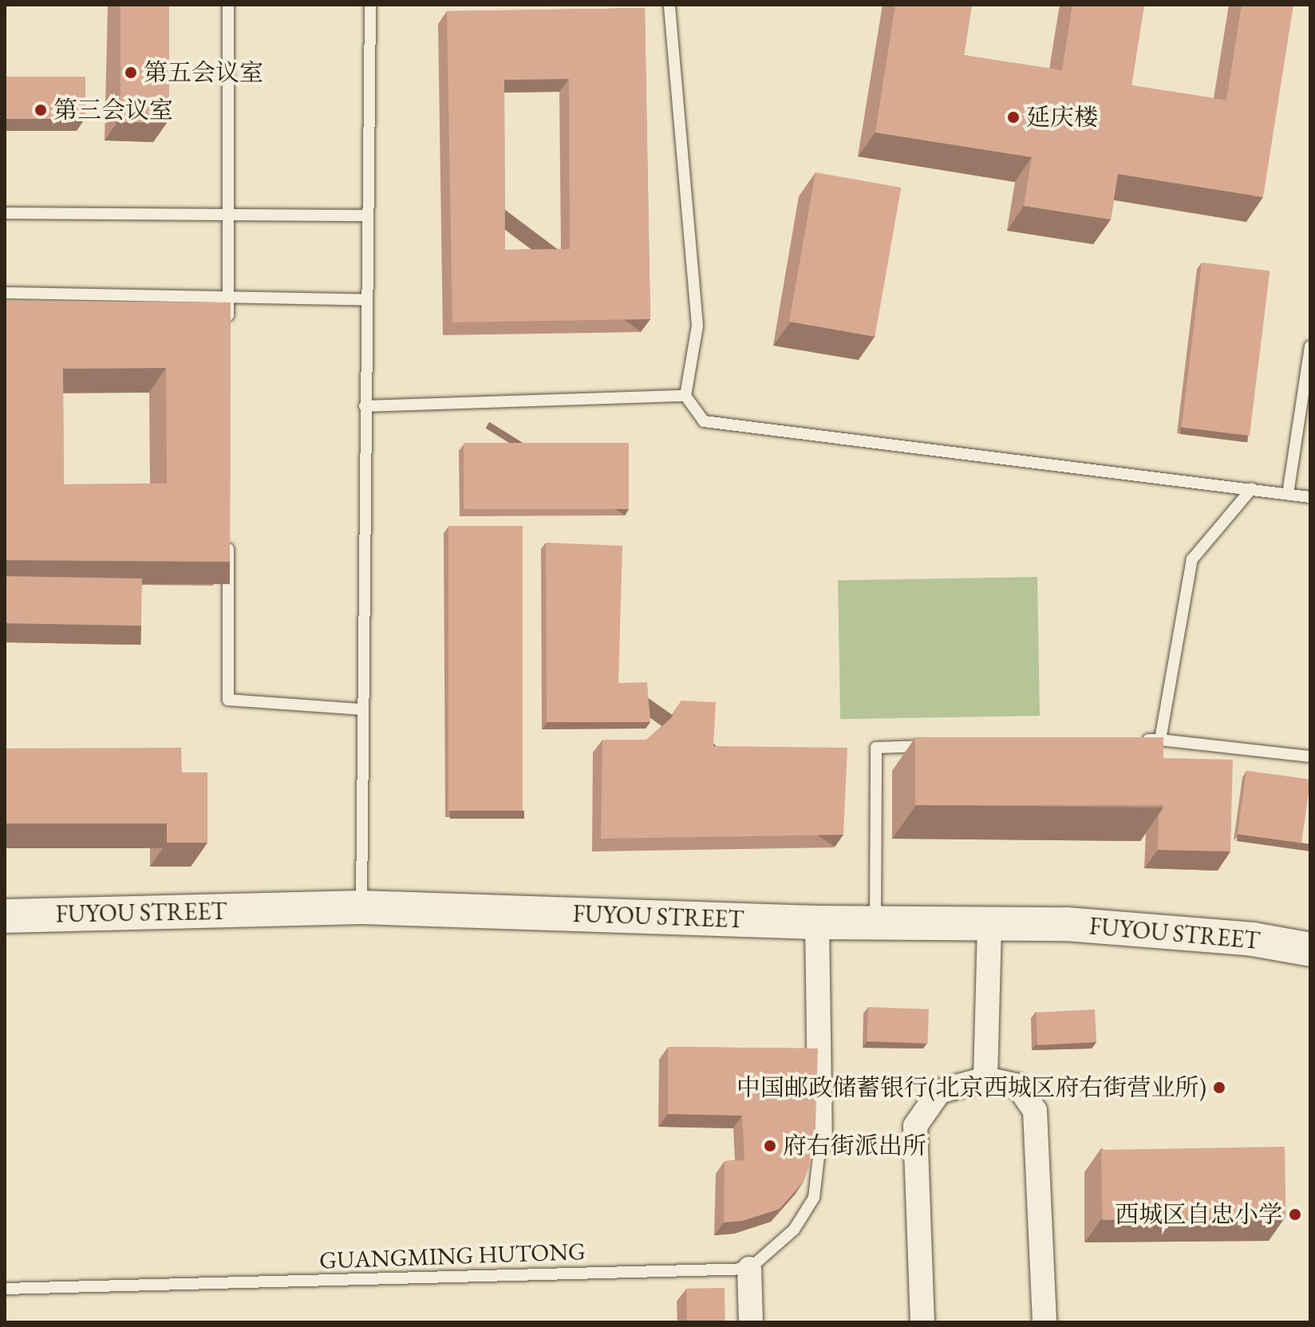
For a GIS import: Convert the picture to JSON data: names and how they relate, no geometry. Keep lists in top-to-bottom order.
{
  "streets": {
    "main road": ["FUYOU STREET"],
    "lane": ["GUANGMING HUTONG"]
  },
  "places": [
    "第五会议室",
    "第三会议室",
    "延庆楼",
    "中国邮政储蓄银行(北京西城区府右街营业所)",
    "府右街派出所",
    "西城区自忠小学"
  ]
}
